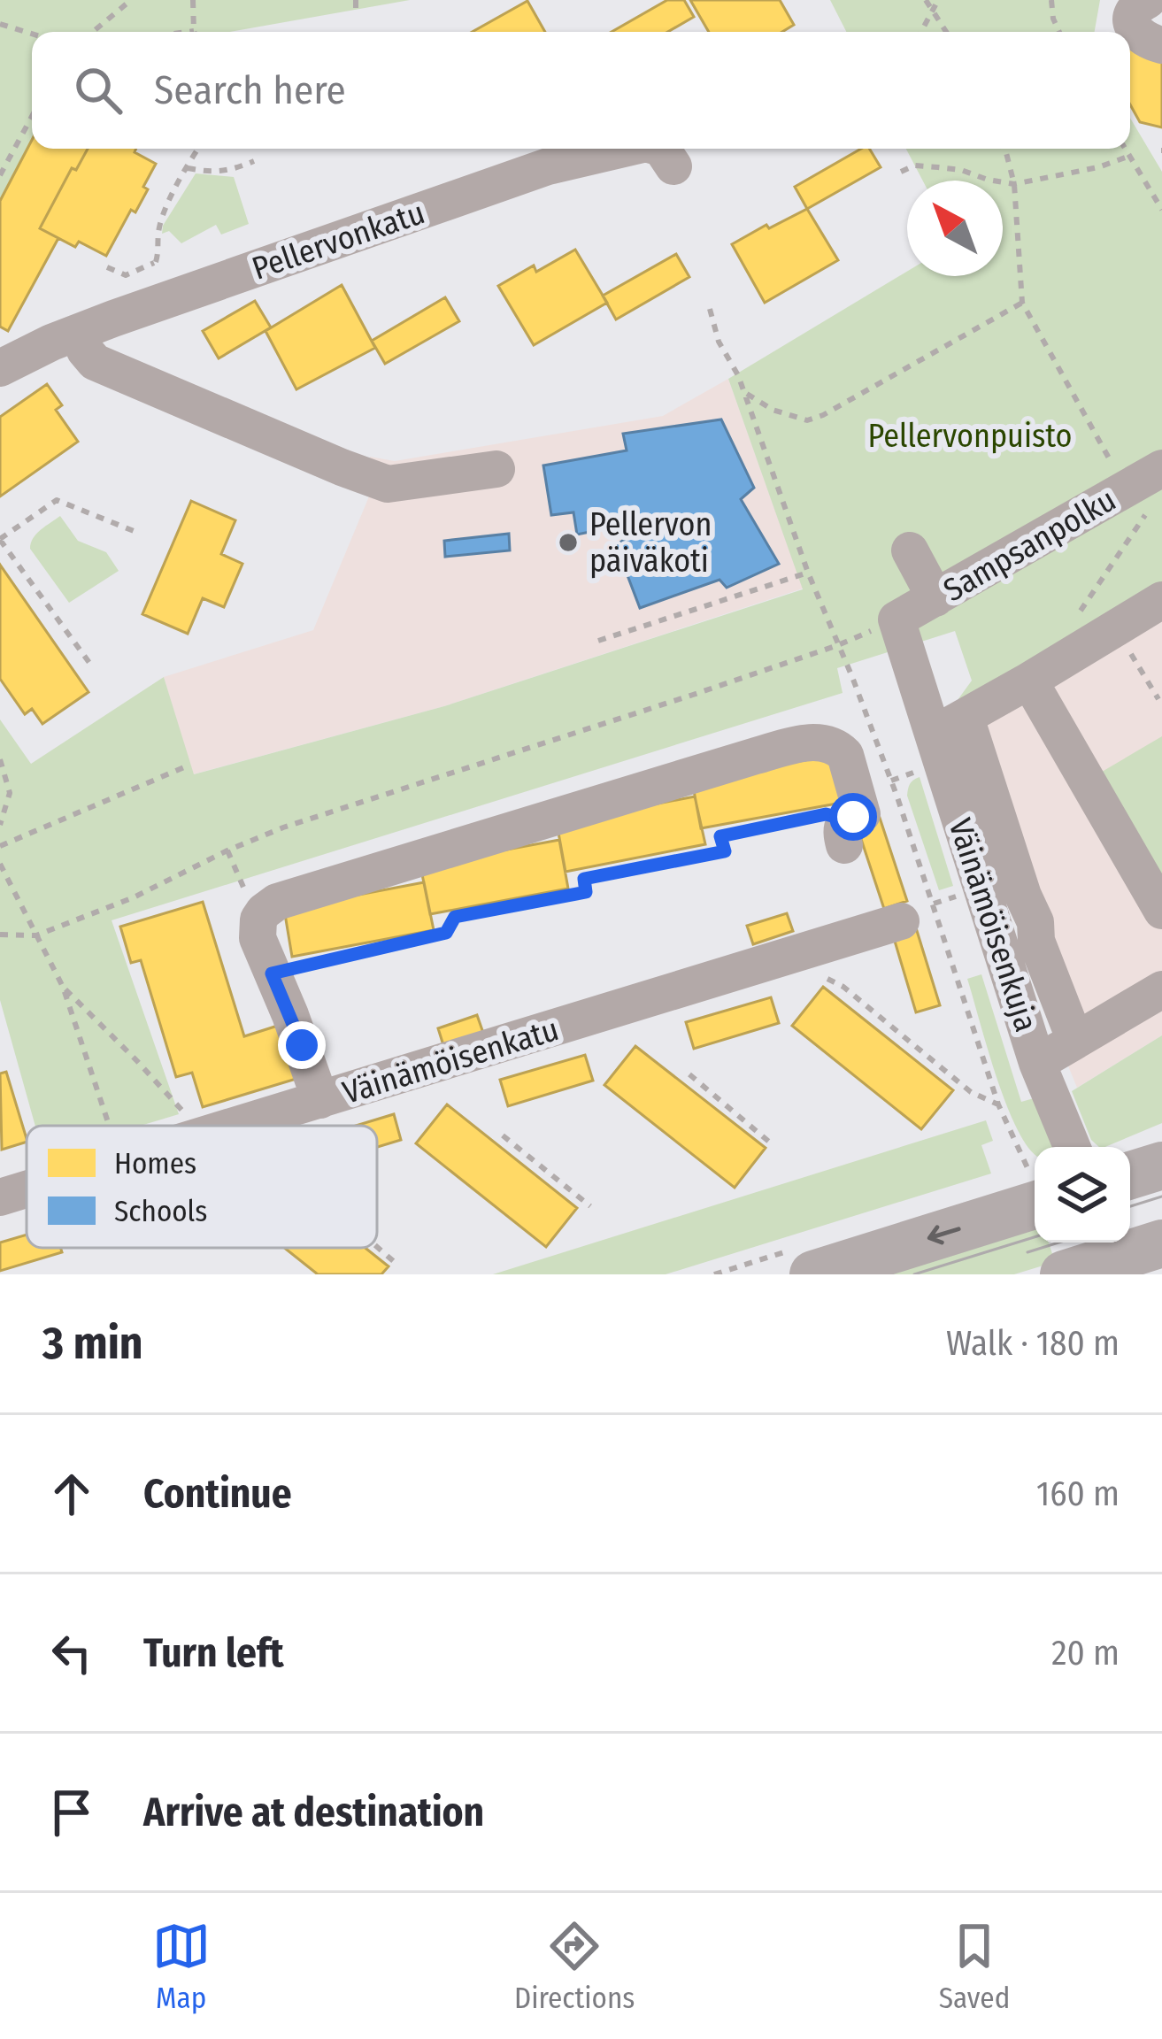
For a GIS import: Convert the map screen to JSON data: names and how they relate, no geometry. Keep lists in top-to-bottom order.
{
  "streets": {
    "street": [
      "Pellervonkatu",
      "Sampsanpolku",
      "Väinämöisenkuja",
      "Väinämöisenkatu"
    ]
  },
  "crossings": [
    ["Sampsanpolku", "Väinämöisenkuja"]
  ],
  "parks": ["Pellervonpuisto"],
  "places": ["Pellervon päiväkoti"],
  "legend": ["Homes", "Schools"],
  "north": "top left",
  "page": {
    "search": "Search here",
    "heading": ["3 min", "Walk · 180 m"],
    "list": [
      ["Continue", "160 m"],
      ["Turn left", "20 m"],
      "Arrive at destination"
    ],
    "nav": ["Map", "Directions", "Saved"]
  }
}
